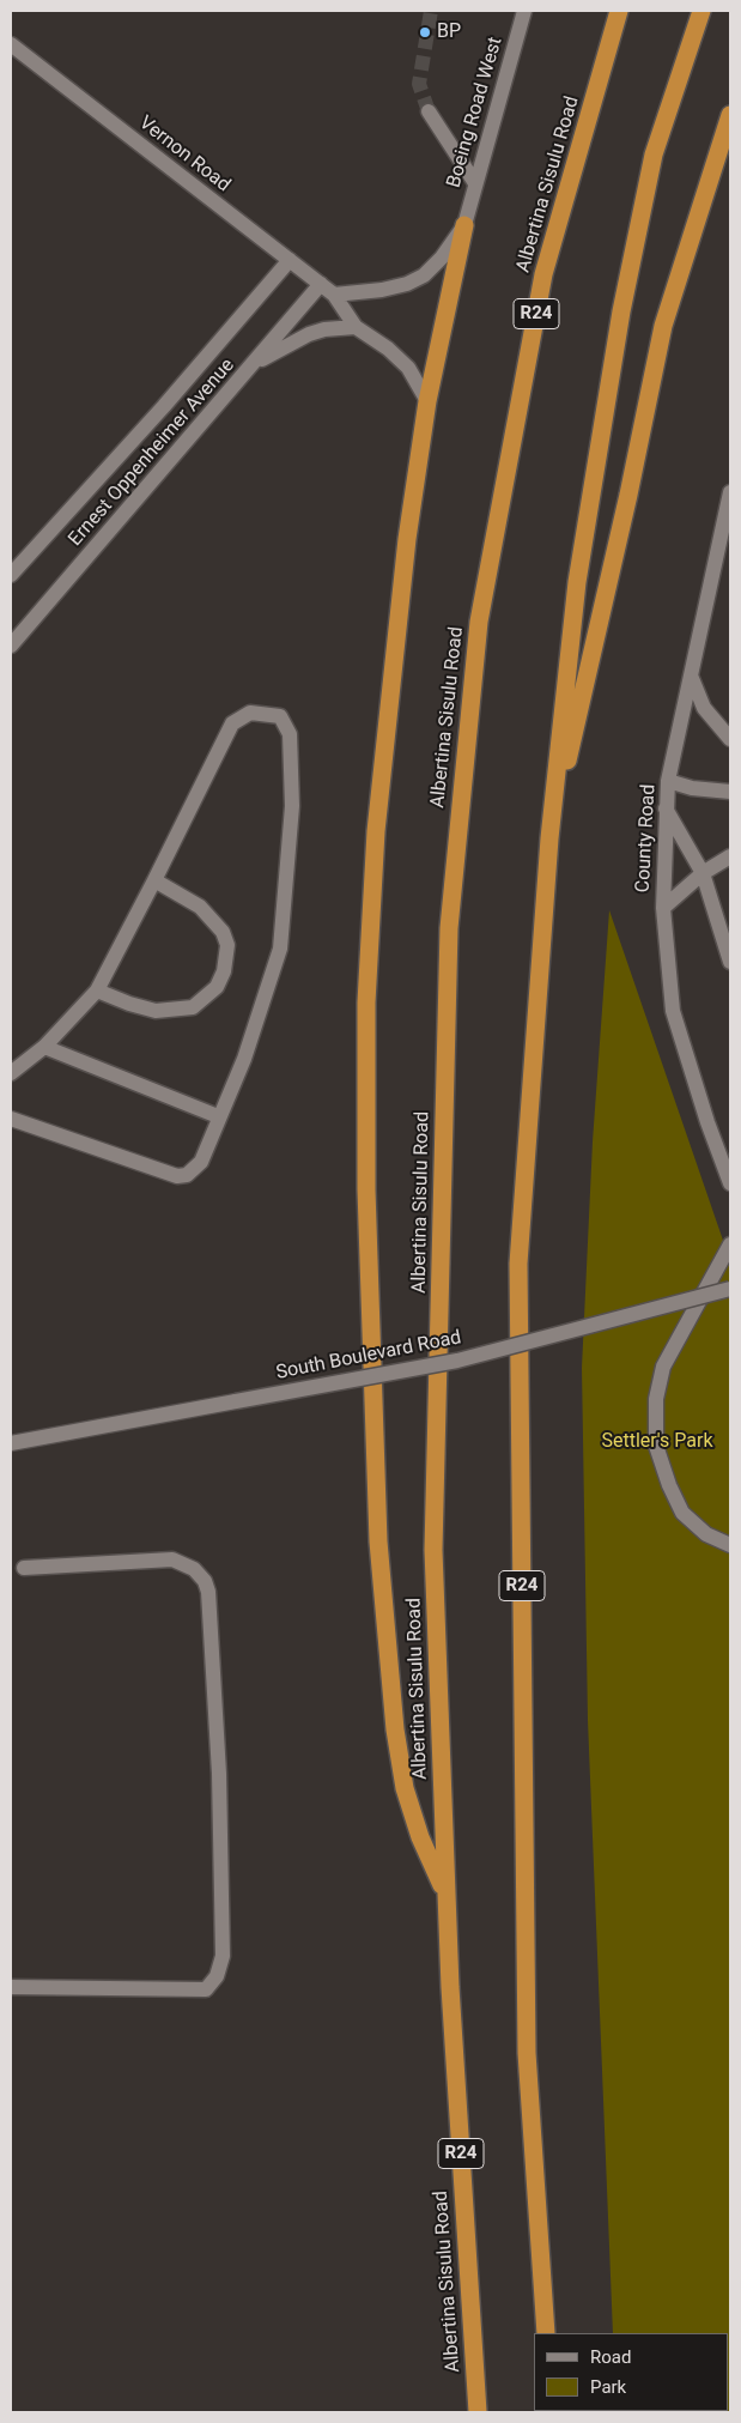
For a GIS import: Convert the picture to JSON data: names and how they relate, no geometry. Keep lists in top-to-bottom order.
{
  "streets": {
    "highway": ["Albertina Sisulu Road", "R24"],
    "street": [
      "Boeing Road West",
      "Vernon Road",
      "Ernest Oppenheimer Avenue",
      "County Road",
      "South Boulevard Road"
    ]
  },
  "crossings": [
    ["Vernon Road", "Ernest Oppenheimer Avenue"]
  ],
  "parks": ["Settler's Park"],
  "places": ["BP"],
  "legend": ["Road", "Park"]
}
